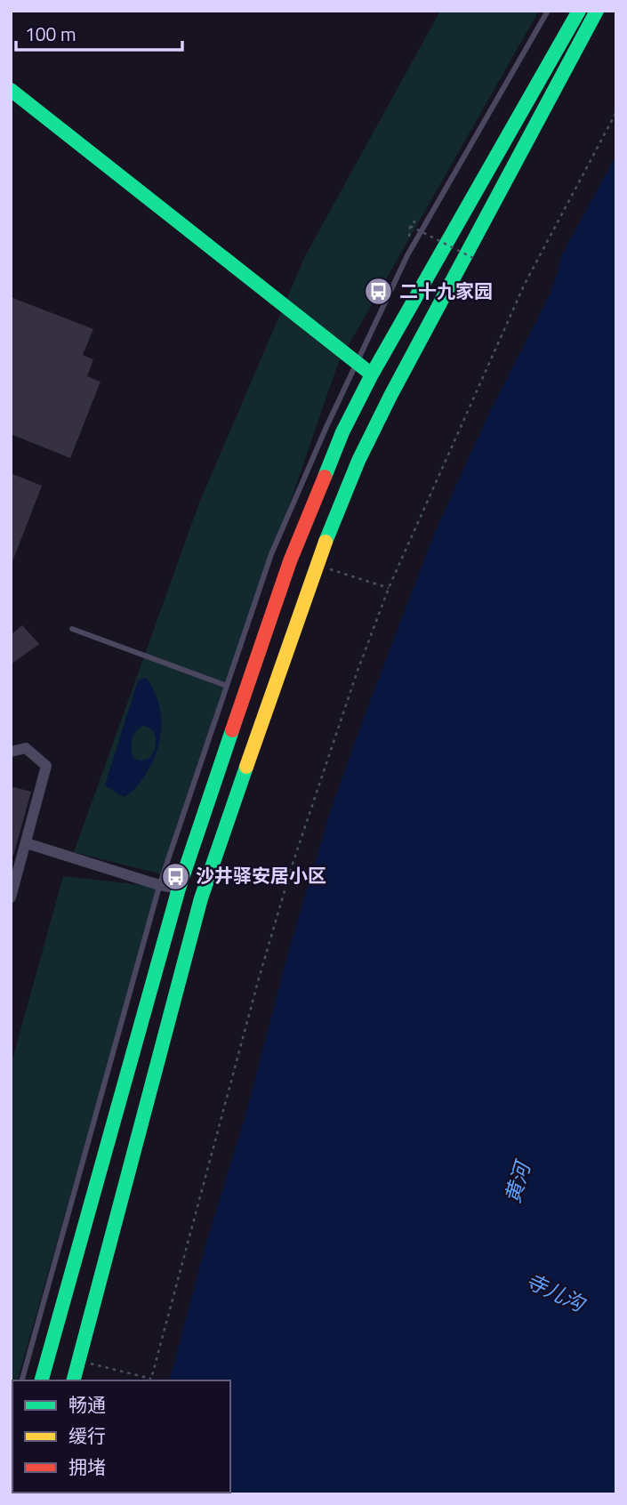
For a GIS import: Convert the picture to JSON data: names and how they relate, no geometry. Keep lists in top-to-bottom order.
{
  "water": ["黄河", "寺儿沟"],
  "places": {
    "bus stop": ["二十九家园", "沙井驿安居小区"]
  },
  "legend": ["畅通", "缓行", "拥堵"],
  "scale_bar": "100 m"
}
